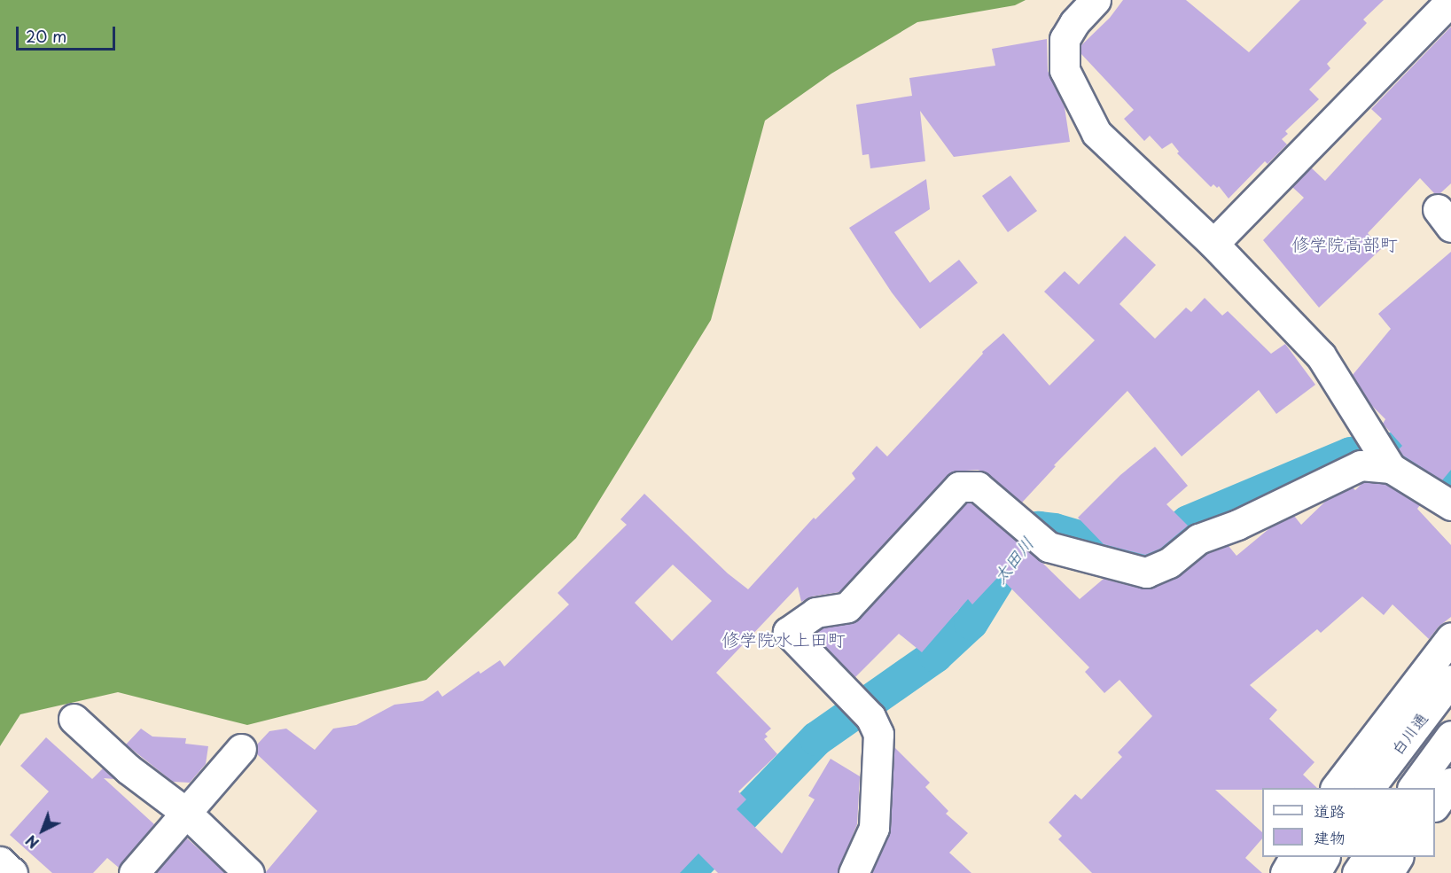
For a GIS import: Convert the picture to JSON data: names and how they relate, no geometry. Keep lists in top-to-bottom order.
{
  "streets": {
    "street": ["白川通"]
  },
  "districts": ["修学院高部町", "修学院水上田町"],
  "water": ["太田川"],
  "legend": ["道路", "建物"],
  "scale_bar": "20 m",
  "north": "bottom left"
}
